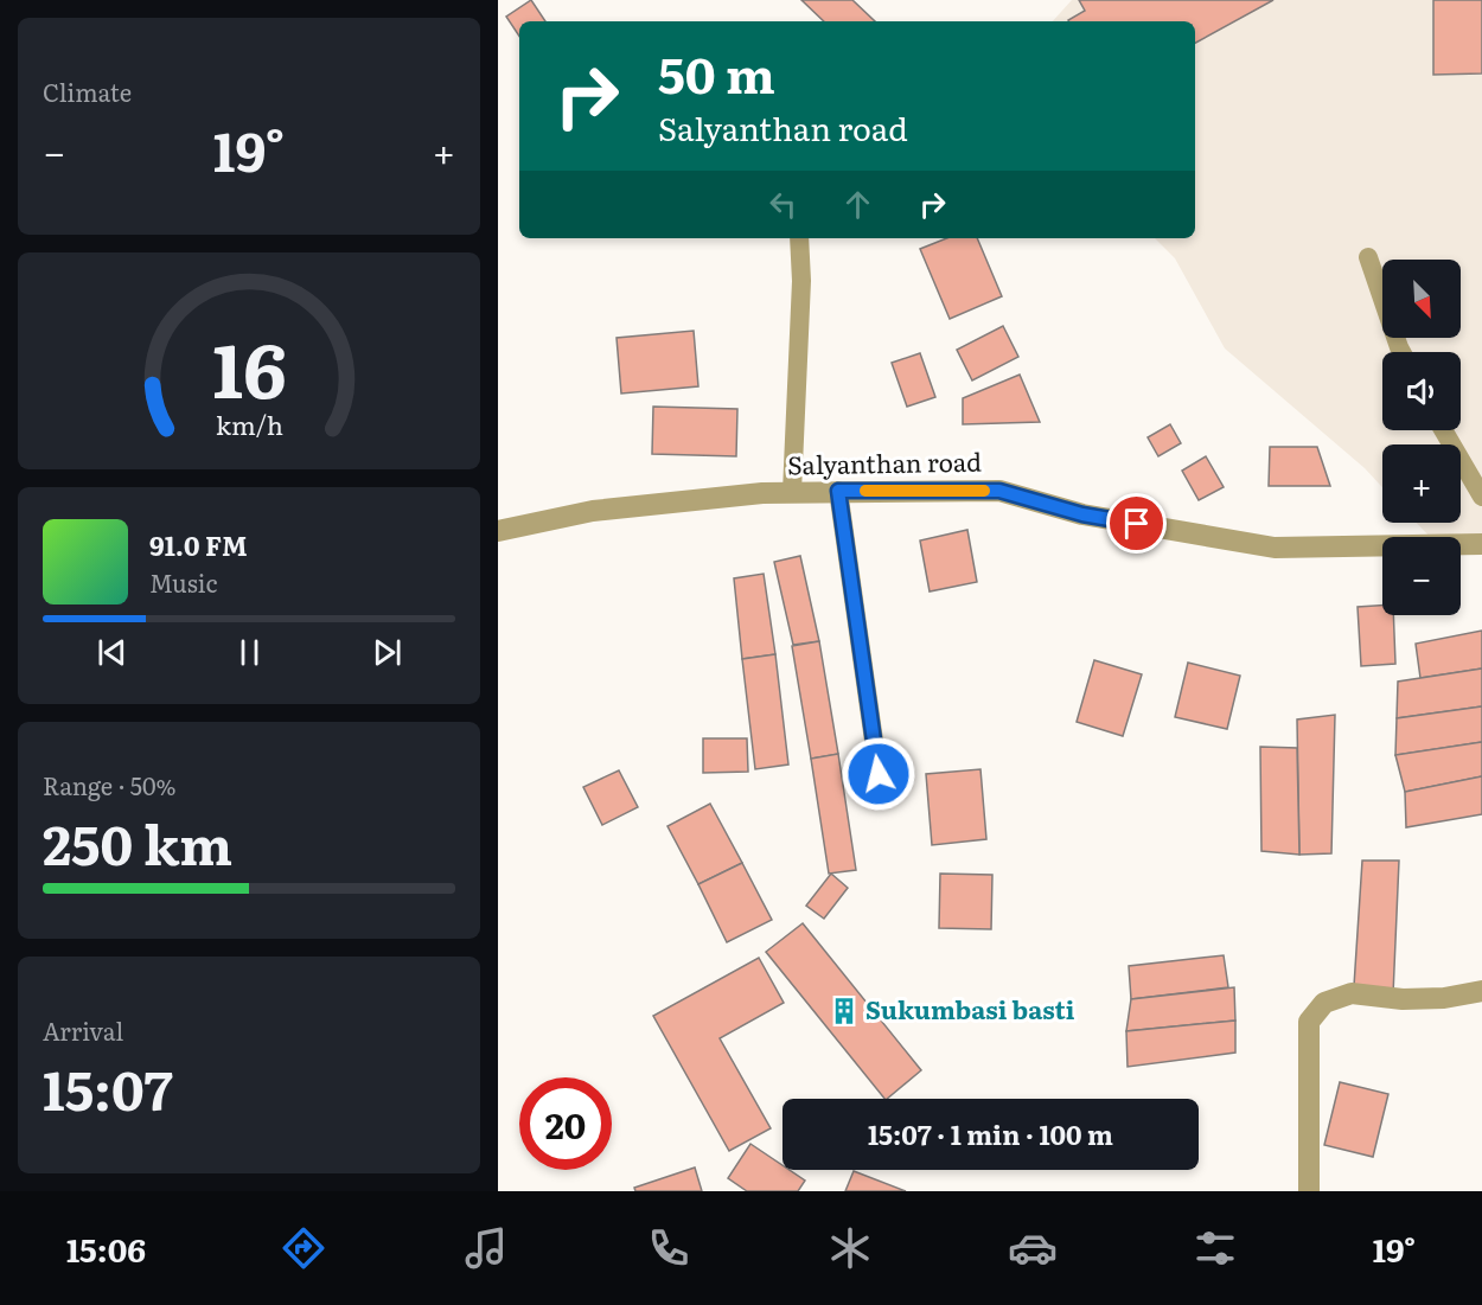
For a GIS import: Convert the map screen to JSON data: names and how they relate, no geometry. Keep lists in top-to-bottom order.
{
  "streets": {
    "street": ["Salyanthan road"]
  },
  "places": {
    "building": ["Sukumbasi basti"]
  },
  "north": "bottom right",
  "page": {
    "tile": [
      "Climate",
      ["Range · 50%", "250 km"],
      ["Arrival", "15:07"]
    ],
    "turn": ["50 m", "Salyanthan road"],
    "heat": ["−", "19°", "+"],
    "map_buttons": ["+", "−"],
    "song": ["91.0 FM", "Music"],
    "limit": "20",
    "trip": "15:07 · 1 min · 100 m",
    "tabs": ["15:06", "19°"],
    "gauge": ["16", "km/h"]
  }
}
